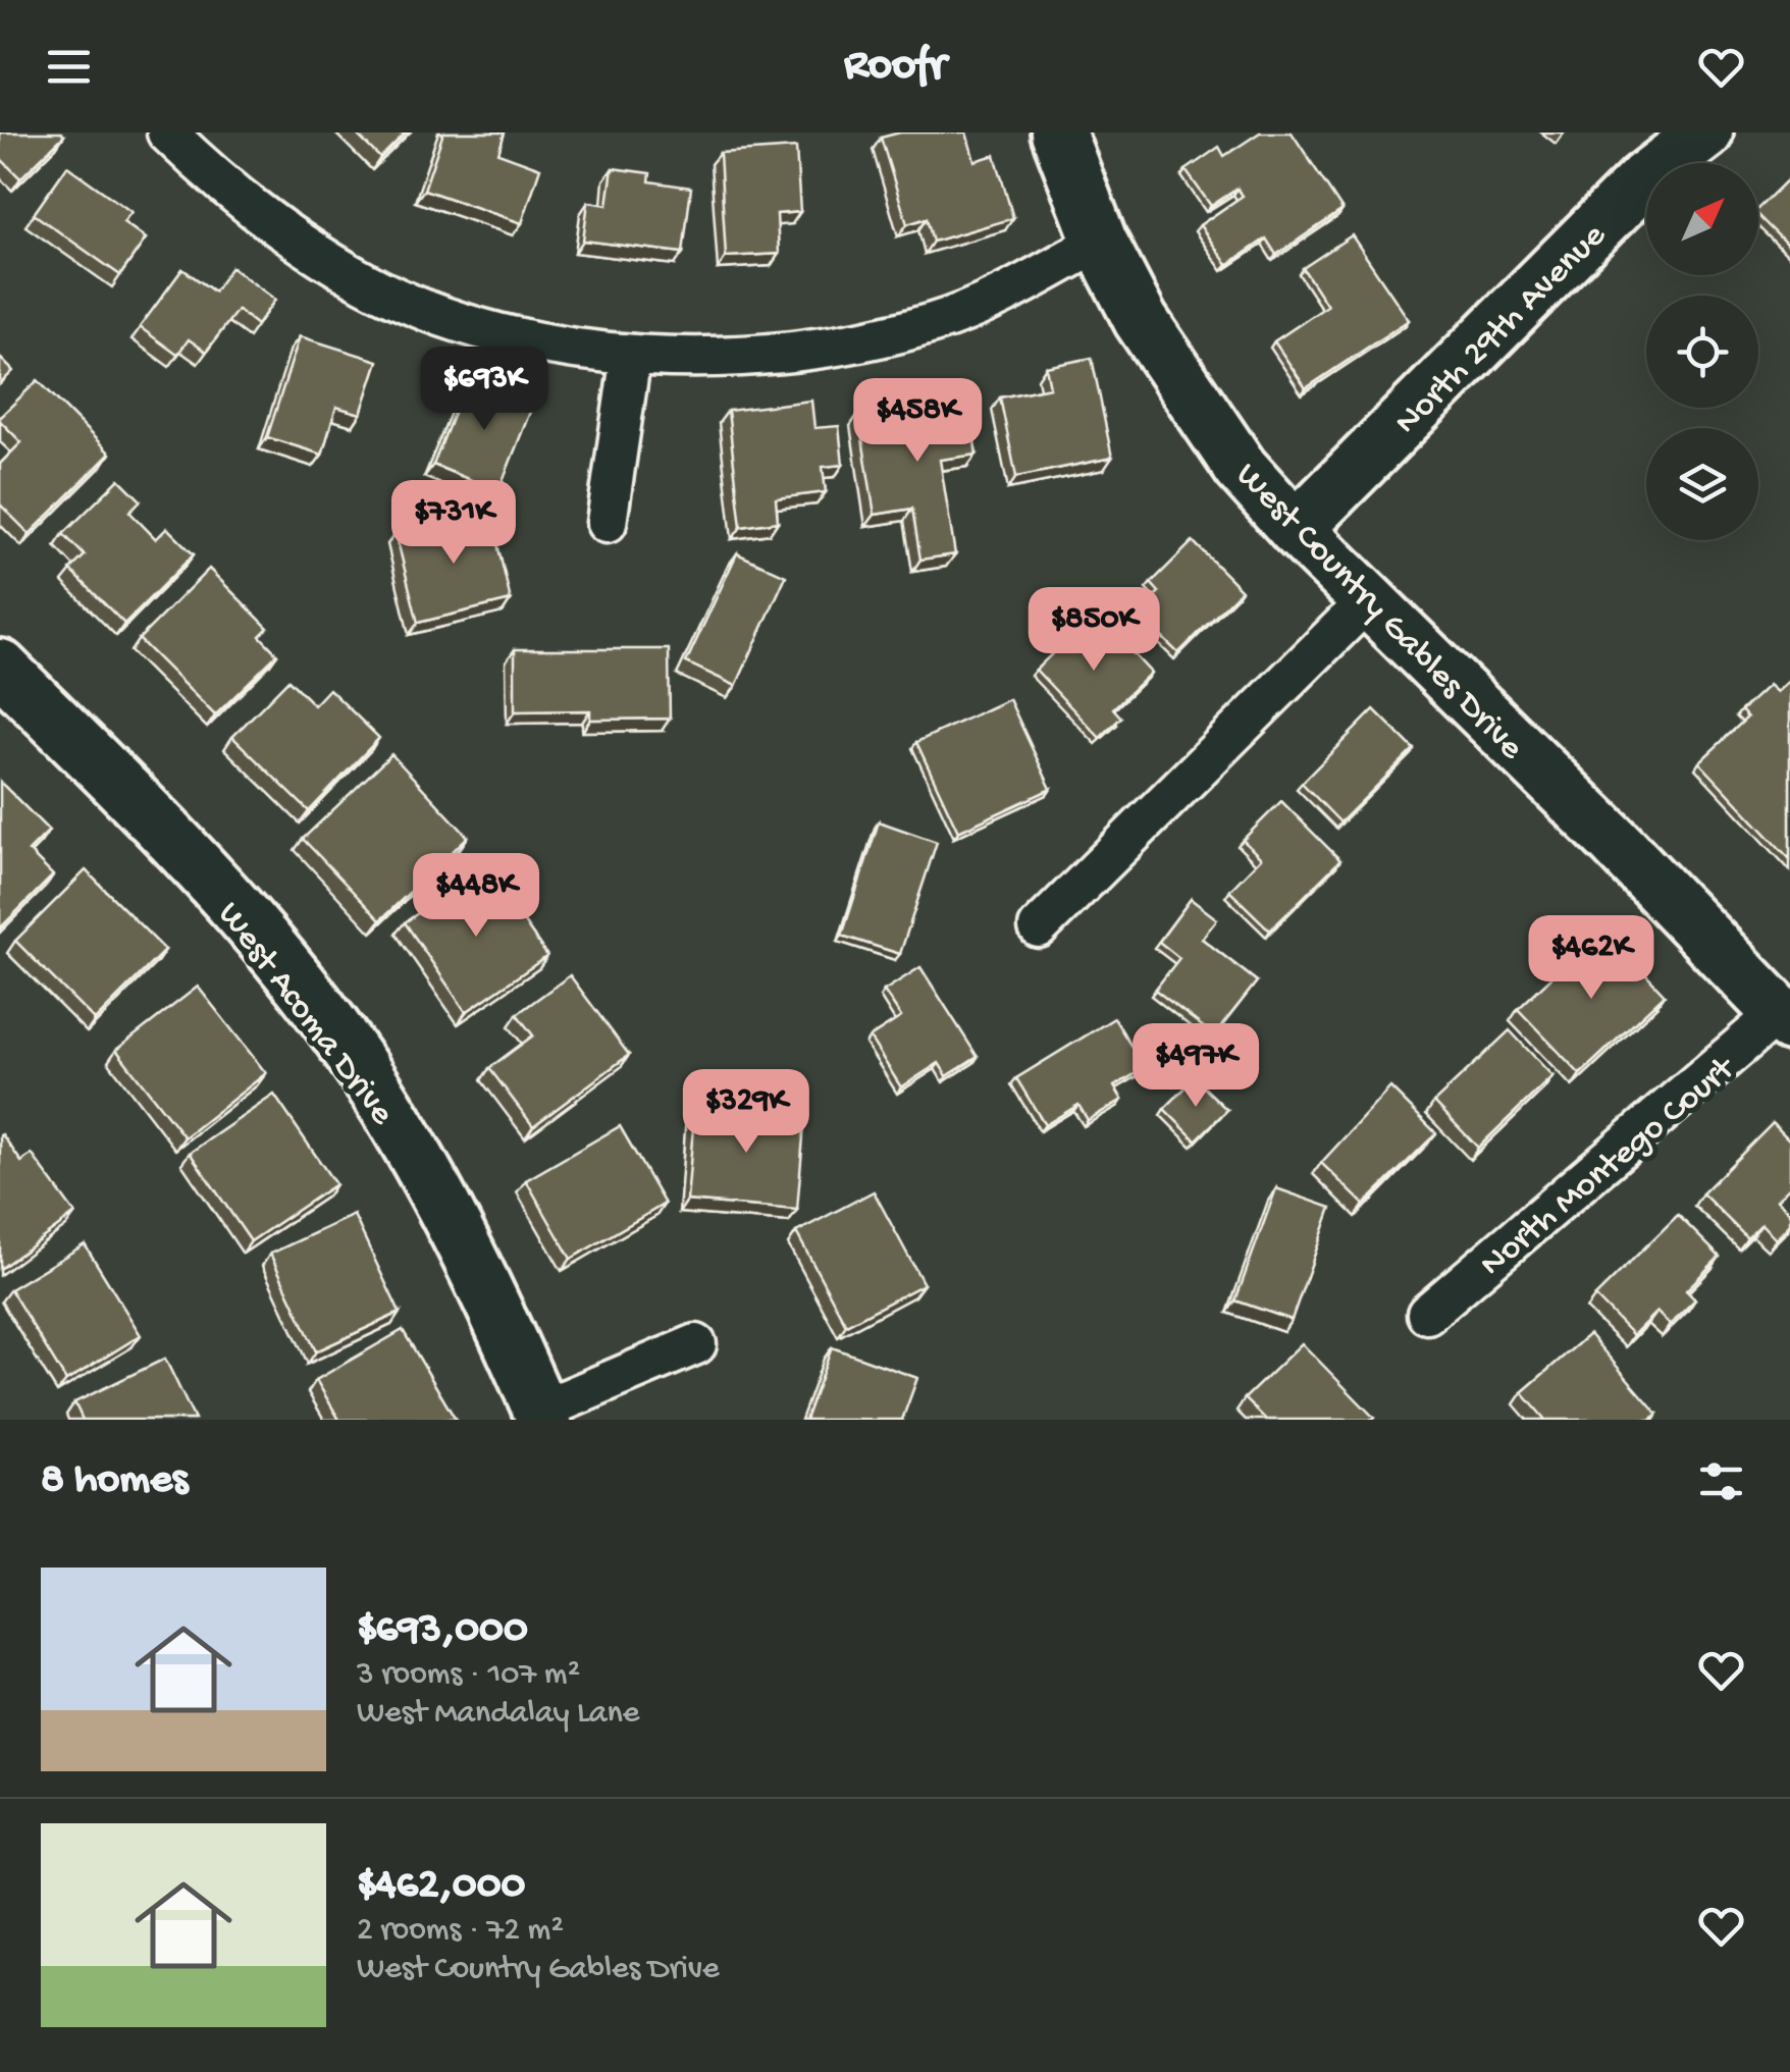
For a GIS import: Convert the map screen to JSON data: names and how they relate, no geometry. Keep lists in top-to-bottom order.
{
  "streets": {
    "street": [
      "North 29th Avenue",
      "West Country Gables Drive",
      "West Acoma Drive",
      "North Montego Court"
    ]
  },
  "crossings": [
    ["North 29th Avenue", "West Country Gables Drive"],
    ["West Country Gables Drive", "North Montego Court"]
  ],
  "north": "top right",
  "page": {
    "header": "Roofr",
    "price": [
      "$693K",
      "$458K",
      "$731K",
      "$850K",
      "$448K",
      "$462K",
      "$497K",
      "$329K"
    ],
    "heading": "8 homes",
    "list": [
      {
        "name": "$693,000",
        "note": "3 rooms · 107 m² · West Mandalay Lane"
      },
      {
        "name": "$462,000",
        "note": "2 rooms · 72 m² · West Country Gables Drive"
      }
    ]
  }
}
